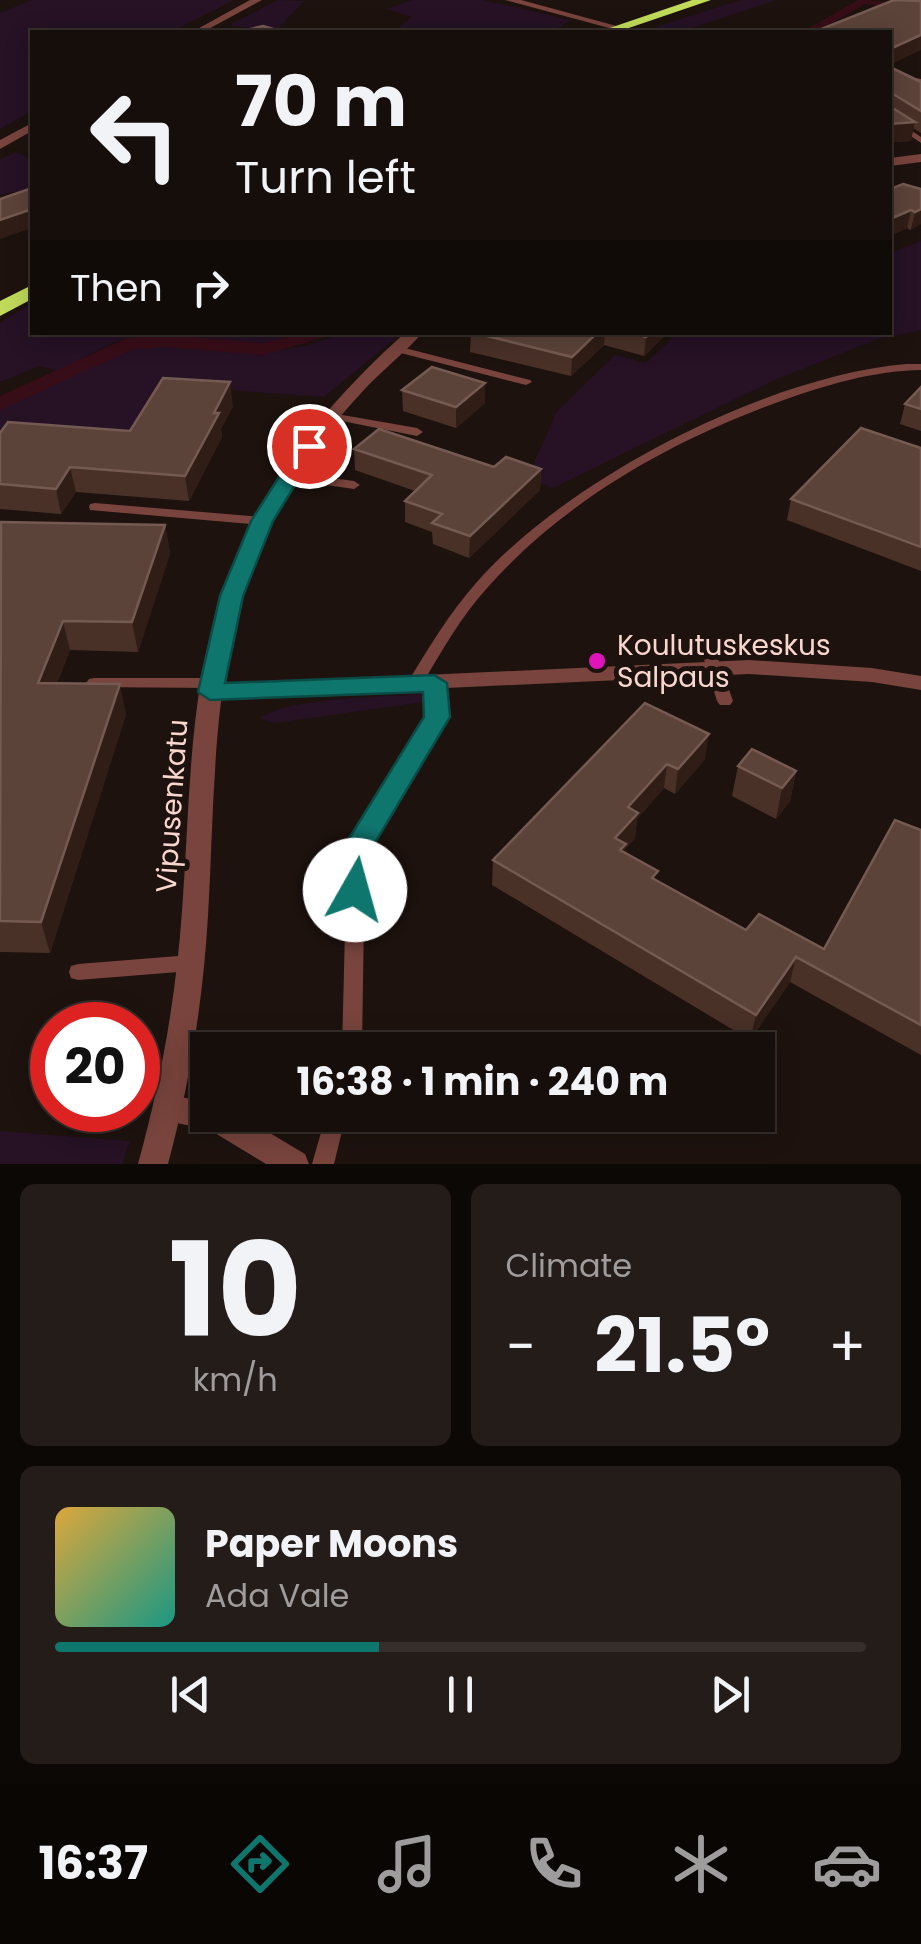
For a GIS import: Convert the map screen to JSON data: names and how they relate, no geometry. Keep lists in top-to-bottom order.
{
  "streets": {
    "street": ["Vipusenkatu"]
  },
  "places": ["Koulutuskeskus Salpaus"],
  "page": {
    "turn": ["70 m", "Turn left"],
    "then": "Then",
    "limit": "20",
    "trip": "16:38 · 1 min · 240 m",
    "tile": [
      ["10", "km/h"],
      "Climate"
    ],
    "heat": ["−", "21.5°", "+"],
    "song": ["Paper Moons", "Ada Vale"],
    "tabs": "16:37"
  }
}
